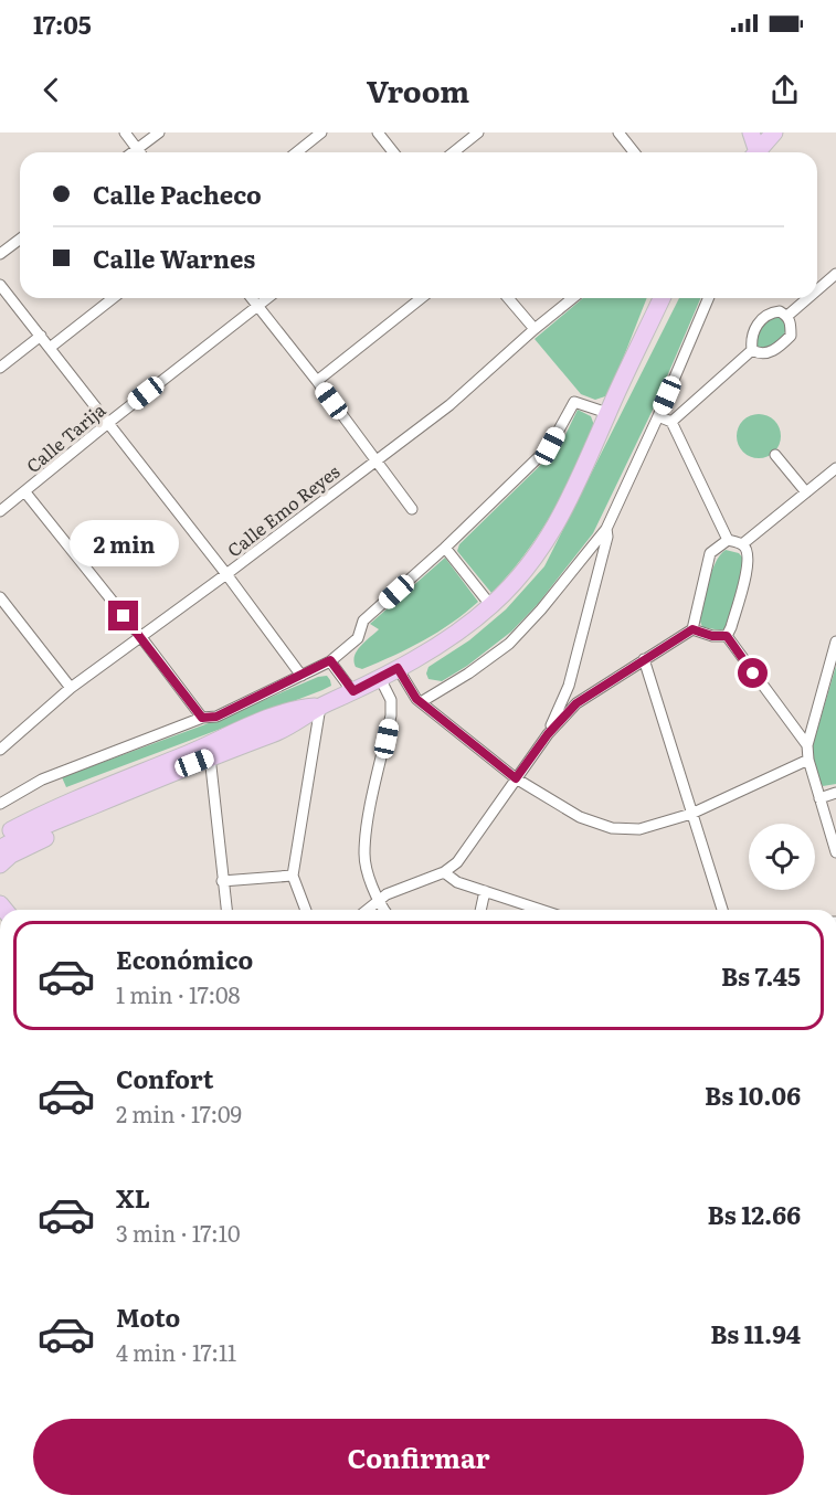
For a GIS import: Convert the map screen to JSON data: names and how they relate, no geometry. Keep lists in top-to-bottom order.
{
  "streets": {
    "street": ["Calle Tarija", "Calle Emo Reyes"]
  },
  "page": {
    "status": "17:05",
    "header": "Vroom",
    "banner": ["Calle Pacheco", "Calle Warnes"],
    "bubble": "2 min",
    "list": [
      {
        "name": "Económico",
        "note": "1 min · 17:08",
        "value": "Bs 7.45"
      },
      {
        "name": "Confort",
        "note": "2 min · 17:09",
        "value": "Bs 10.06"
      },
      {
        "name": "XL",
        "note": "3 min · 17:10",
        "value": "Bs 12.66"
      },
      {
        "name": "Moto",
        "note": "4 min · 17:11",
        "value": "Bs 11.94"
      }
    ],
    "buttons": "Confirmar"
  }
}
